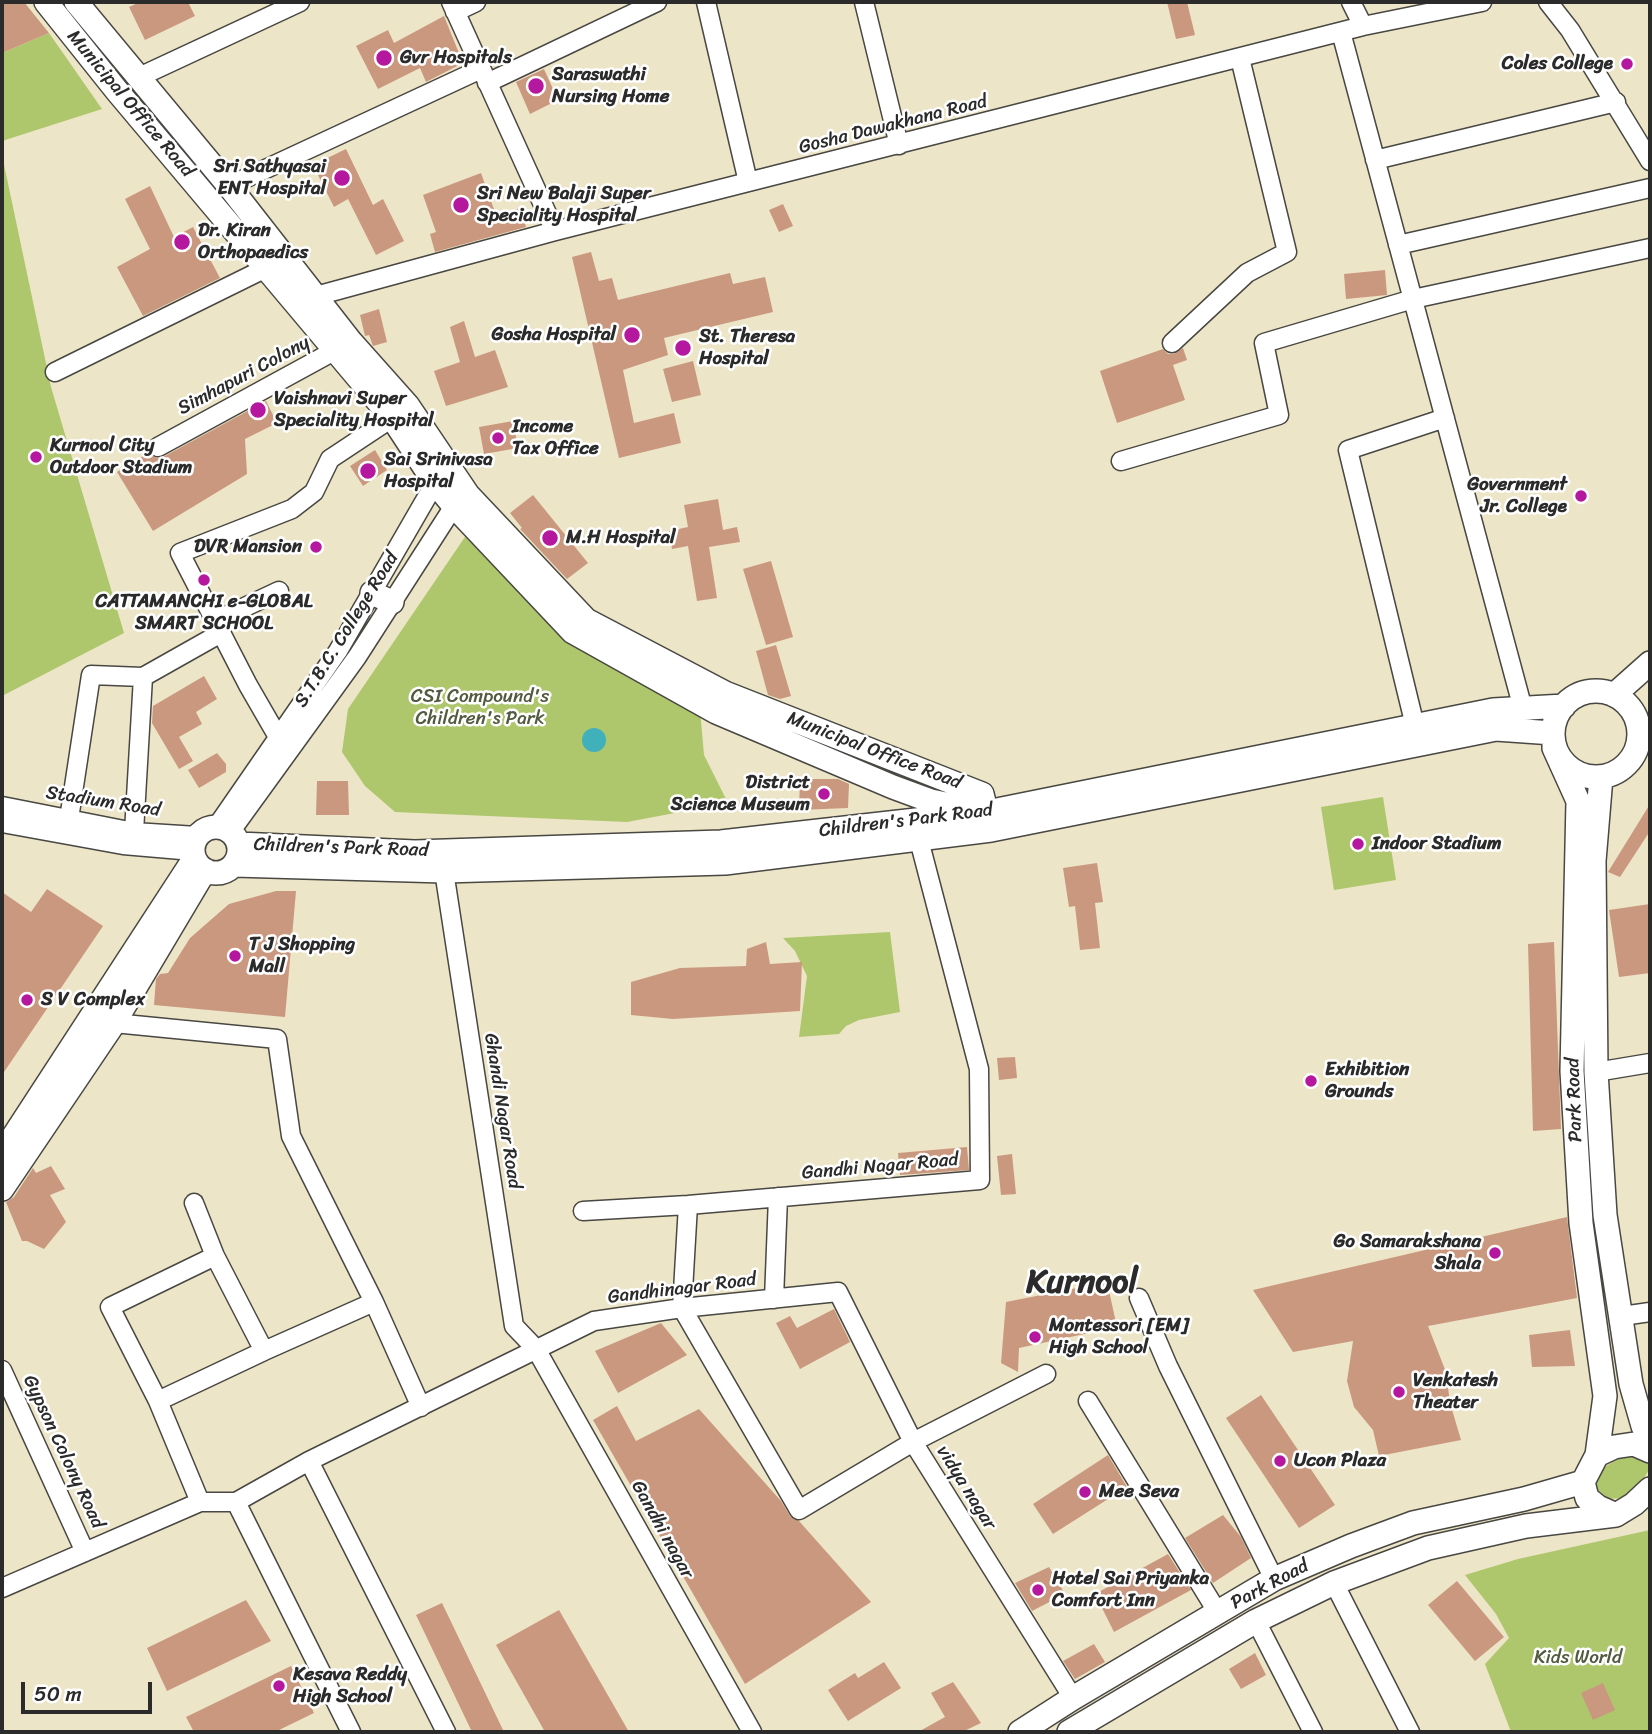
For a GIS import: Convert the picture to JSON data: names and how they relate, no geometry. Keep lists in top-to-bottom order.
{
  "streets": {
    "main road": [
      "Municipal Office Road",
      "S.T.B.C. College Road",
      "Children's Park Road",
      "Park Road"
    ],
    "street": [
      "Gosha Dawakhana Road",
      "Simhapuri Colony",
      "Stadium Road",
      "Ghandi Nagar Road",
      "Gandhi Nagar Road",
      "Gandhinagar Road",
      "Gypson Colony Road",
      "vidya nagar",
      "Gandhi nagar"
    ]
  },
  "crossings": [
    ["Municipal Office Road", "Gosha Dawakhana Road"],
    ["Municipal Office Road", "Simhapuri Colony"],
    ["Municipal Office Road", "S.T.B.C. College Road"],
    ["Municipal Office Road", "Children's Park Road"],
    ["S.T.B.C. College Road", "Stadium Road"],
    ["S.T.B.C. College Road", "Children's Park Road"],
    ["Stadium Road", "Children's Park Road"],
    ["Children's Park Road", "Park Road"],
    ["Children's Park Road", "Ghandi Nagar Road"],
    ["Children's Park Road", "Gandhi Nagar Road"],
    ["Park Road", "vidya nagar"],
    ["Ghandi Nagar Road", "Gandhinagar Road"],
    ["Ghandi Nagar Road", "Gandhi nagar"],
    ["Gandhinagar Road", "vidya nagar"],
    ["Gandhinagar Road", "Gandhi nagar"]
  ],
  "districts": ["Kurnool"],
  "parks": ["CSI Compound's Children's Park", "Kids World"],
  "places": [
    "Gvr Hospitals",
    "Coles College",
    "Saraswathi Nursing Home",
    "Sri Sathyasai ENT Hospital",
    "Sri New Balaji Super Speciality Hospital",
    "Dr. Kiran Orthopaedics",
    "Gosha Hospital",
    "St. Theresa Hospital",
    "Vaishnavi Super Speciality Hospital",
    "Income Tax Office",
    "Kurnool City Outdoor Stadium",
    "Sai Srinivasa Hospital",
    "Government Jr. College",
    "M.H Hospital",
    "DVR Mansion",
    "CATTAMANCHI e-GLOBAL SMART SCHOOL",
    "District Science Museum",
    "Indoor Stadium",
    "T J Shopping Mall",
    "S V Complex",
    "Exhibition Grounds",
    "Go Samarakshana Shala",
    "Montessori [EM] High School",
    "Venkatesh Theater",
    "Ucon Plaza",
    "Mee Seva",
    "Hotel Sai Priyanka Comfort Inn",
    "Kesava Reddy High School"
  ],
  "scale_bar": "50 m"
}
